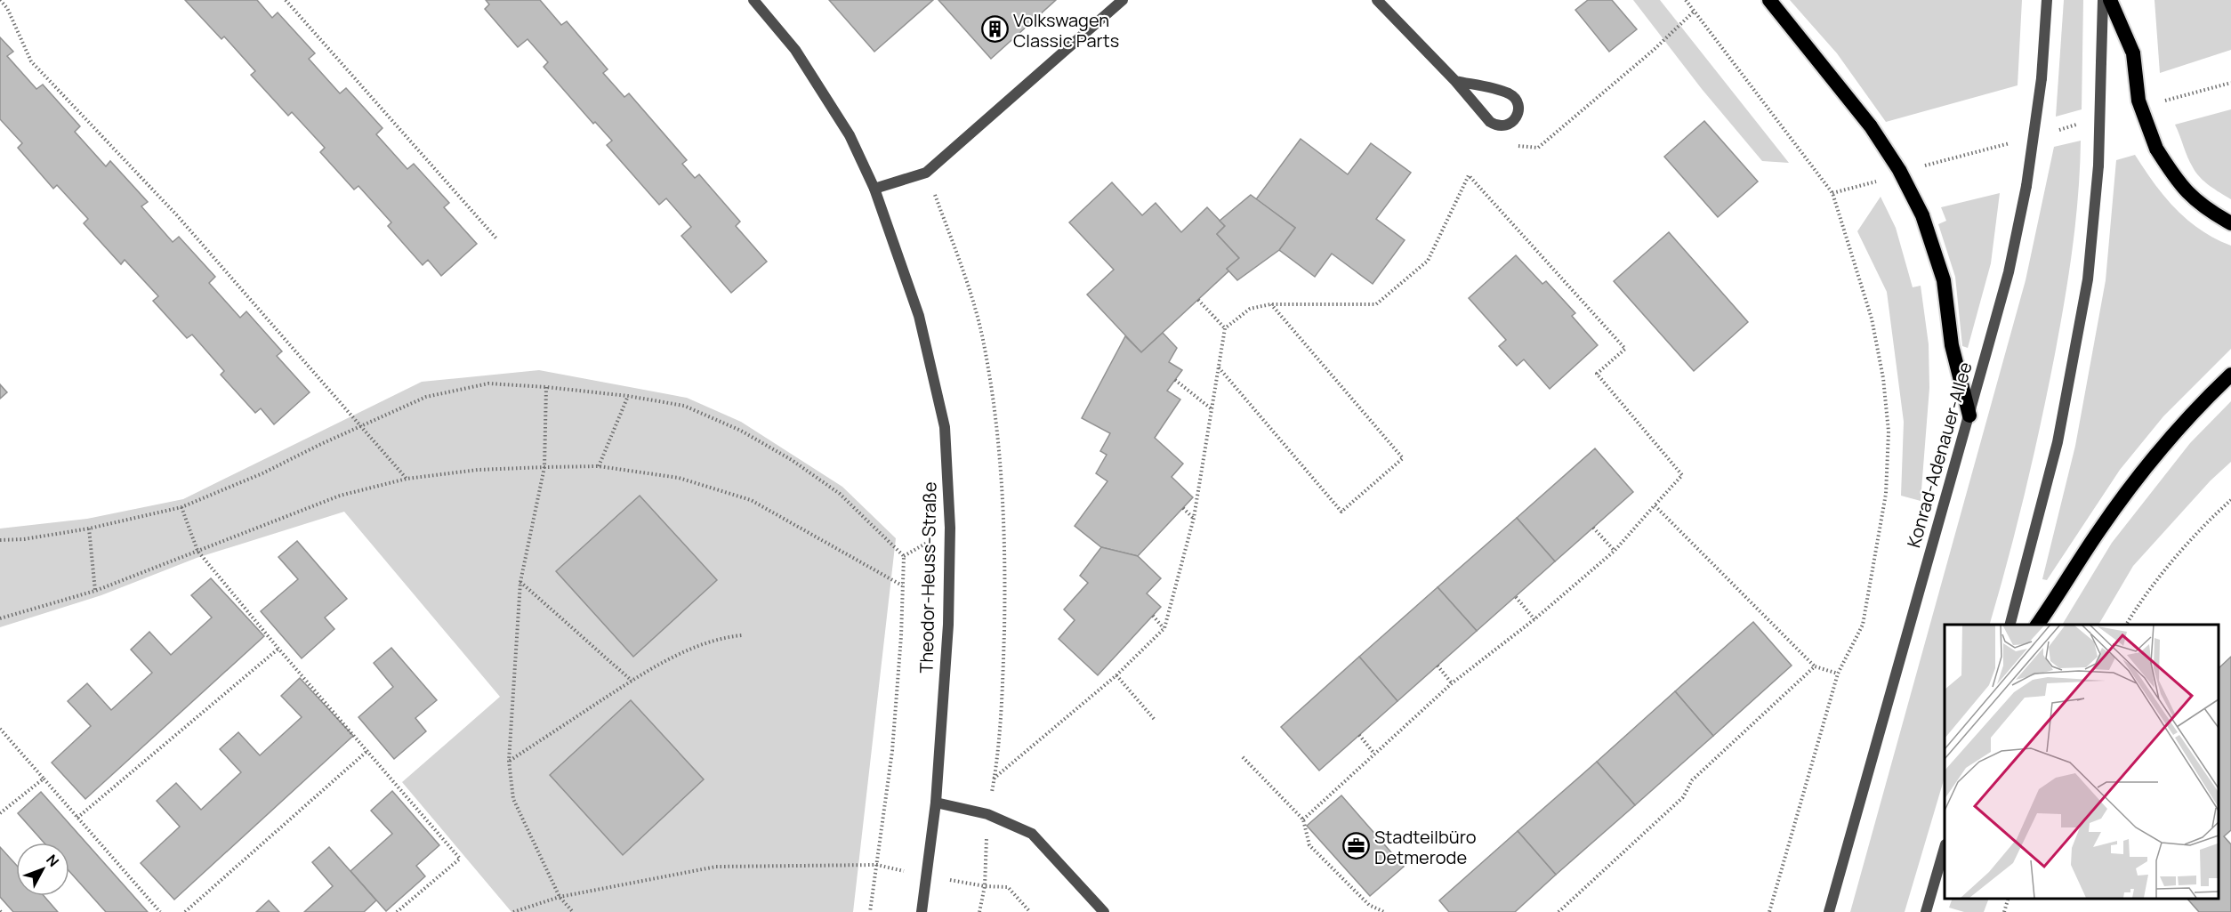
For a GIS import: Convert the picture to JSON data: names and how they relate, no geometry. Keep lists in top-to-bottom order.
{
  "streets": {
    "street": ["Konrad-Adenauer-Allee", "Theodor-Heuss-Straße"]
  },
  "places": {
    "building": ["Volkswagen Classic Parts"],
    "office": ["Stadteilbüro Detmerode"]
  },
  "north": "top right"
}
